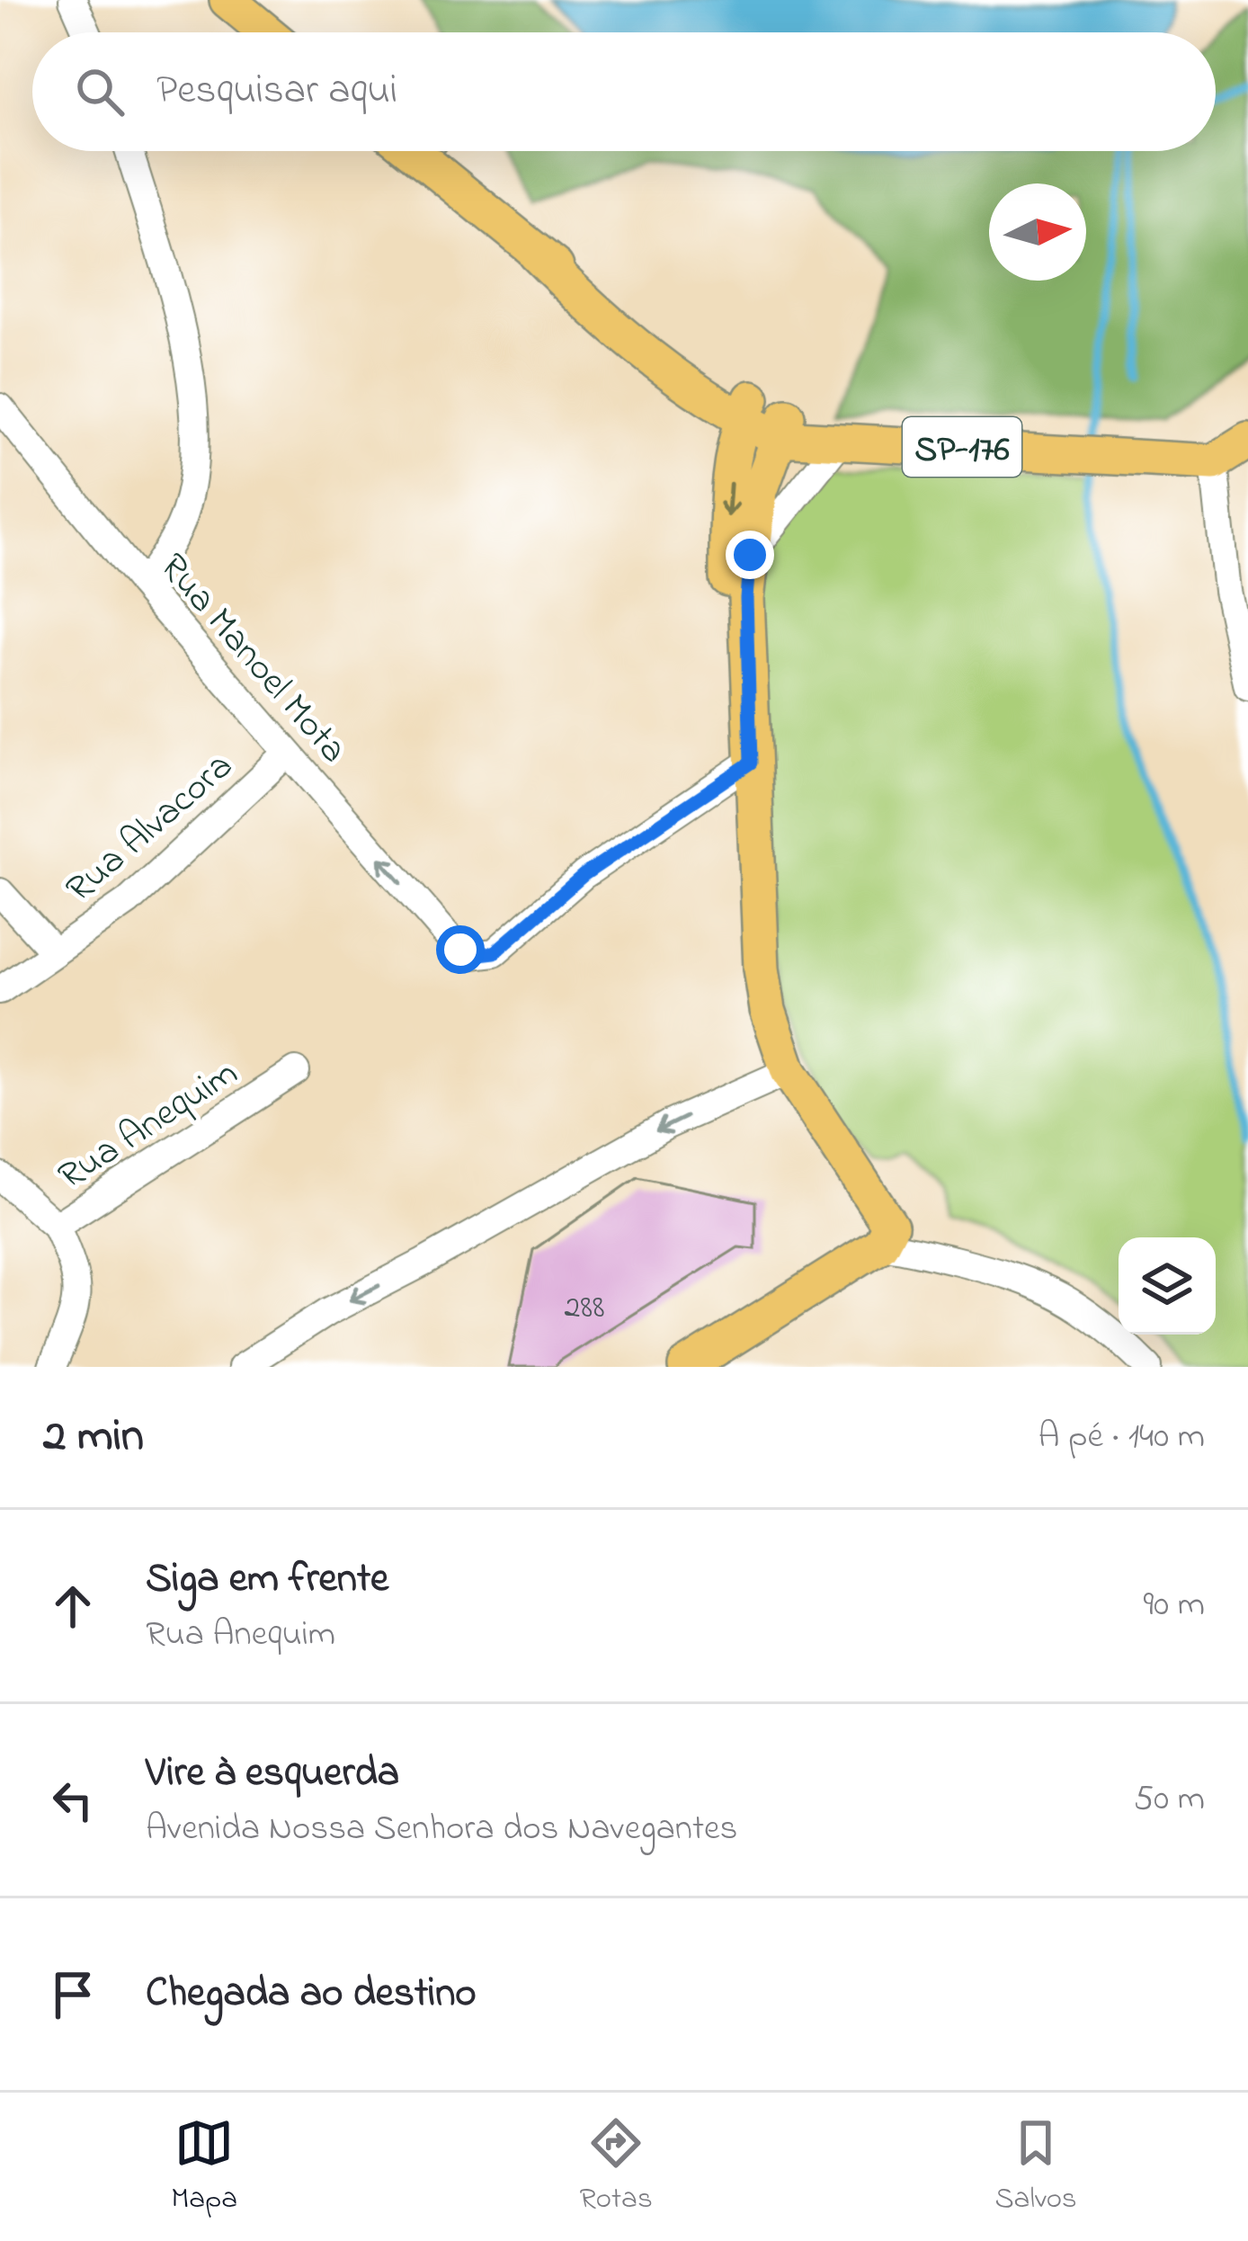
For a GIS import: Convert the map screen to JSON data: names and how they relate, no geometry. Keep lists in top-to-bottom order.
{
  "streets": {
    "main road": ["SP-176"],
    "street": ["Rua Manoel Mota", "Rua Alvacora", "Rua Anequim"]
  },
  "crossings": [
    ["Rua Manoel Mota", "Rua Alvacora"]
  ],
  "house_numbers": ["288"],
  "north": "right",
  "page": {
    "search": "Pesquisar aqui",
    "heading": ["2 min", "A pé · 140 m"],
    "list": [
      ["Siga em frente", "Rua Anequim", "90 m"],
      ["Vire à esquerda", "Avenida Nossa Senhora dos Navegantes", "50 m"],
      "Chegada ao destino"
    ],
    "nav": ["Mapa", "Rotas", "Salvos"]
  }
}
